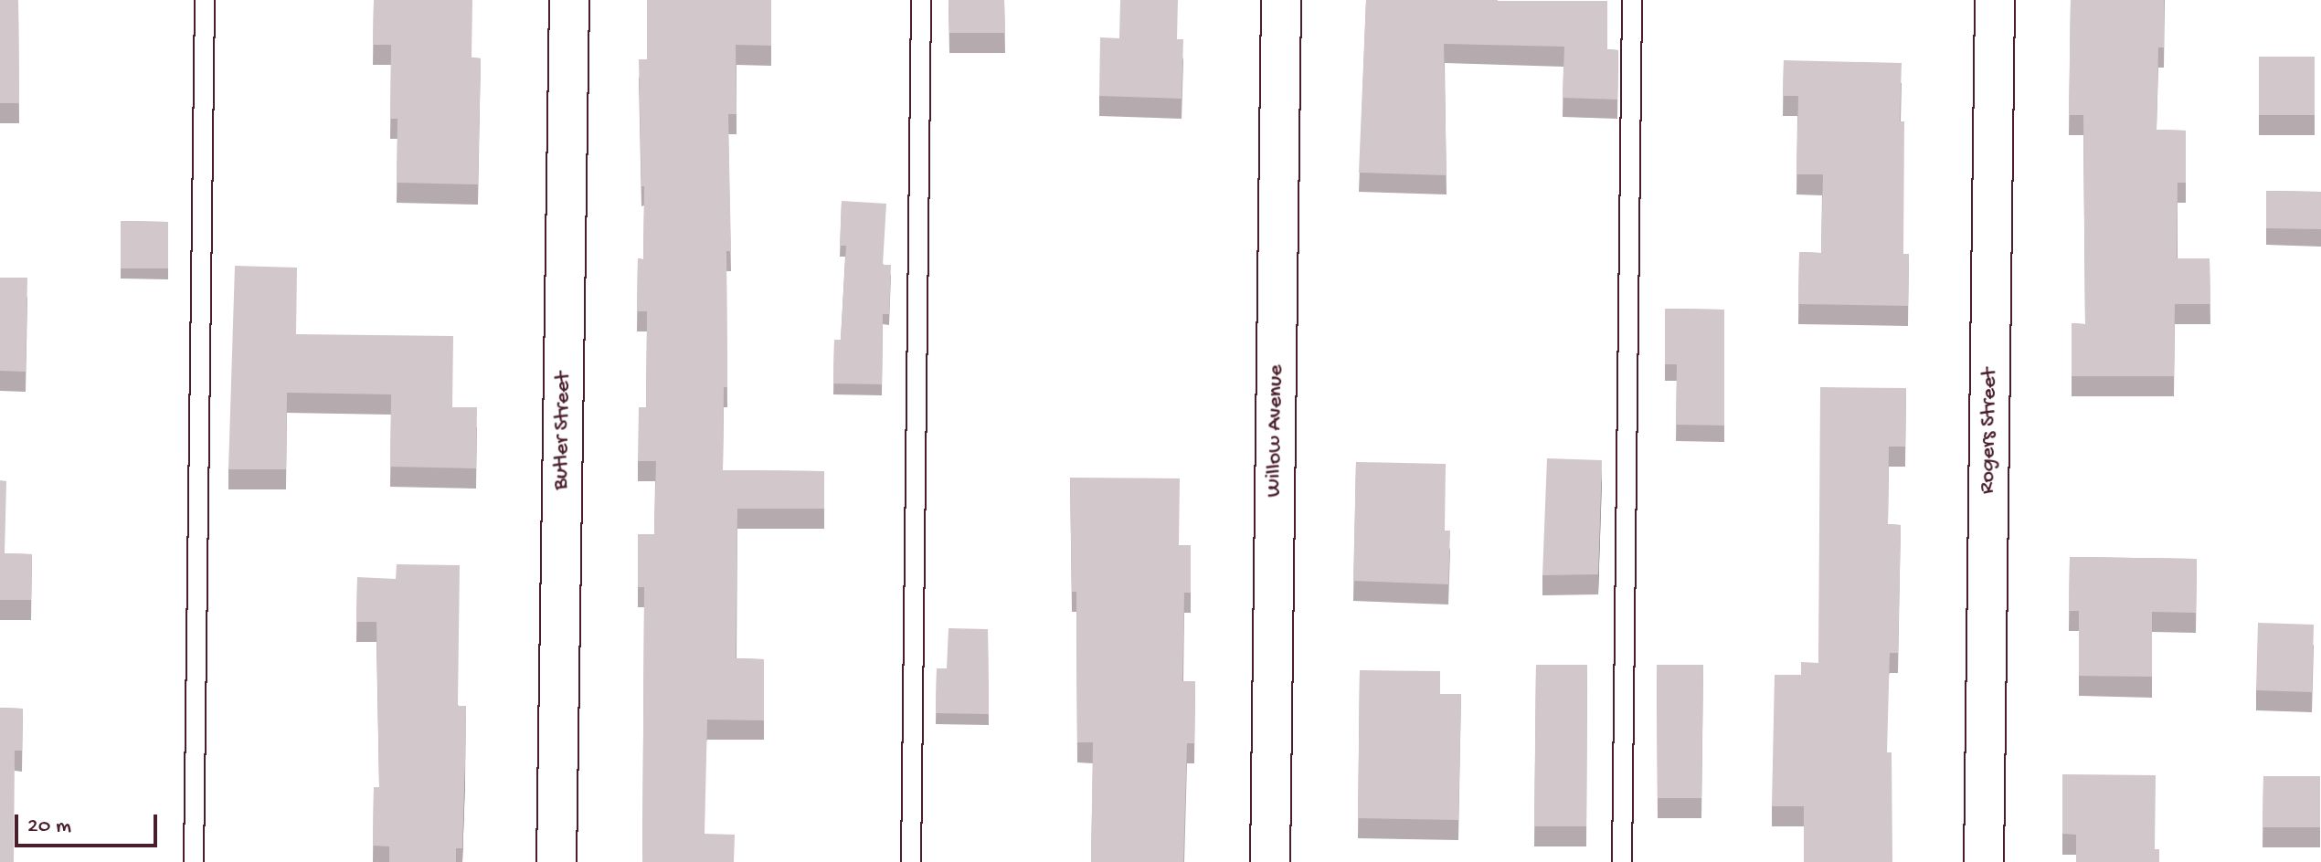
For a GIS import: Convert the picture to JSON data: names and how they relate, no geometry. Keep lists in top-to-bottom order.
{
  "streets": {
    "street": ["Butler Street", "Willow Avenue", "Rogers Street"]
  },
  "scale_bar": "20 m"
}
